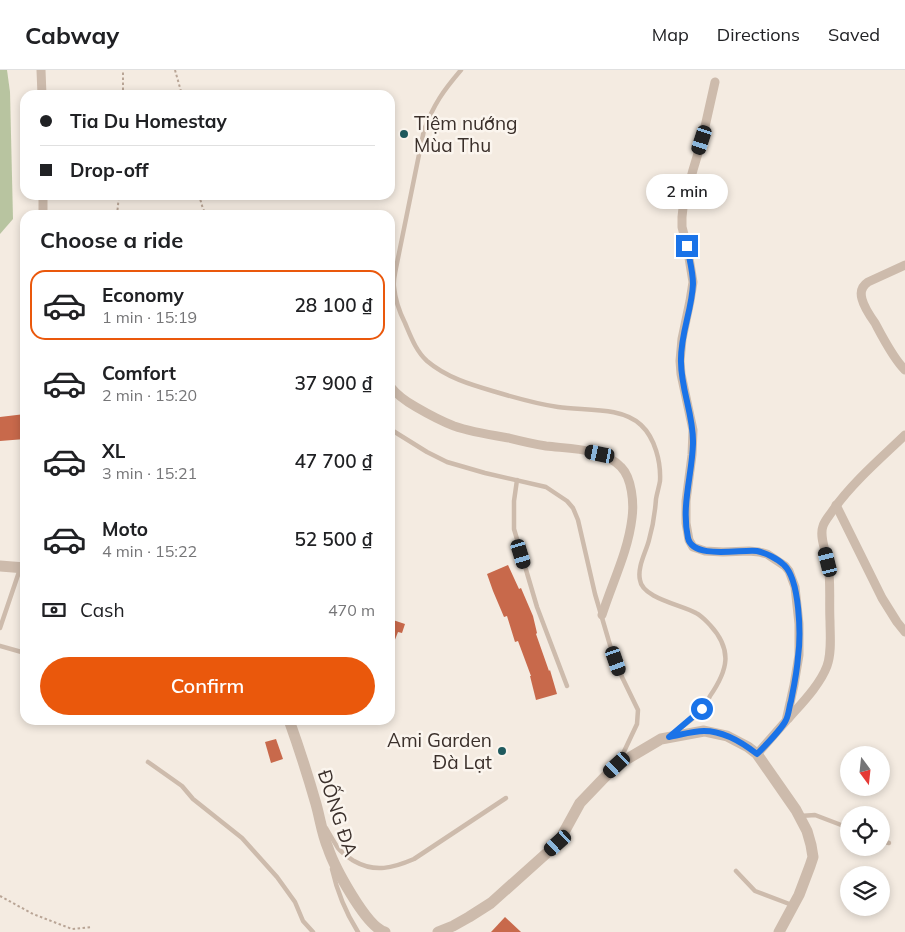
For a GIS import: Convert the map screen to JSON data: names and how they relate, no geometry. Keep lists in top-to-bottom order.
{
  "streets": {
    "street": ["ĐỐNG ĐA"]
  },
  "places": ["Tiệm nướng Mùa Thu", "Ami Garden Đà Lạt"],
  "north": "bottom",
  "page": {
    "header": "Cabway",
    "nav": ["Map", "Directions", "Saved"],
    "banner": ["Tia Du Homestay", "Drop-off"],
    "bubble": "2 min",
    "heading": "Choose a ride",
    "list": [
      {
        "name": "Economy",
        "note": "1 min · 15:19",
        "value": "28 100 ₫"
      },
      {
        "name": "Comfort",
        "note": "2 min · 15:20",
        "value": "37 900 ₫"
      },
      {
        "name": "XL",
        "note": "3 min · 15:21",
        "value": "47 700 ₫"
      },
      {
        "name": "Moto",
        "note": "4 min · 15:22",
        "value": "52 500 ₫"
      }
    ],
    "pay": ["Cash", "470 m"],
    "buttons": "Confirm"
  }
}
